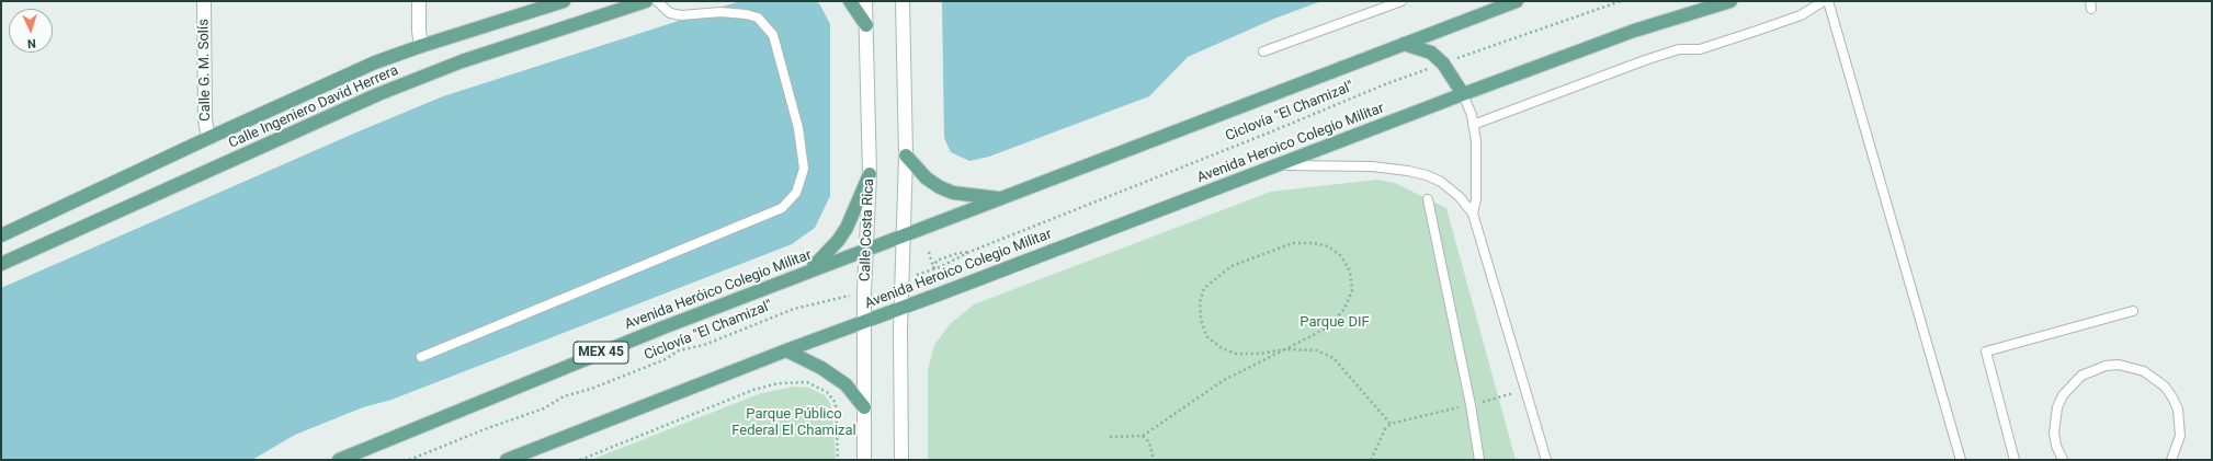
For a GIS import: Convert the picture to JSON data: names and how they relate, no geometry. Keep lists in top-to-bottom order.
{
  "streets": {
    "main road": [
      "Calle G. M. Solís",
      "Calle Ingeniero David Herrera",
      "Avenida Heroico Colegio Militar",
      "Calle Costa Rica",
      "Avenida Heróico Colegio Militar",
      "MEX 45"
    ],
    "path": ["Ciclovía \"El Chamizal\""]
  },
  "crossings": [
    ["Calle G. M. Solís", "Calle Ingeniero David Herrera"],
    ["Avenida Heroico Colegio Militar", "Calle Costa Rica"],
    ["Calle Costa Rica", "Avenida Heróico Colegio Militar"]
  ],
  "parks": ["Parque DIF", "Parque Público Federal El Chamizal"],
  "north": "bottom"
}
